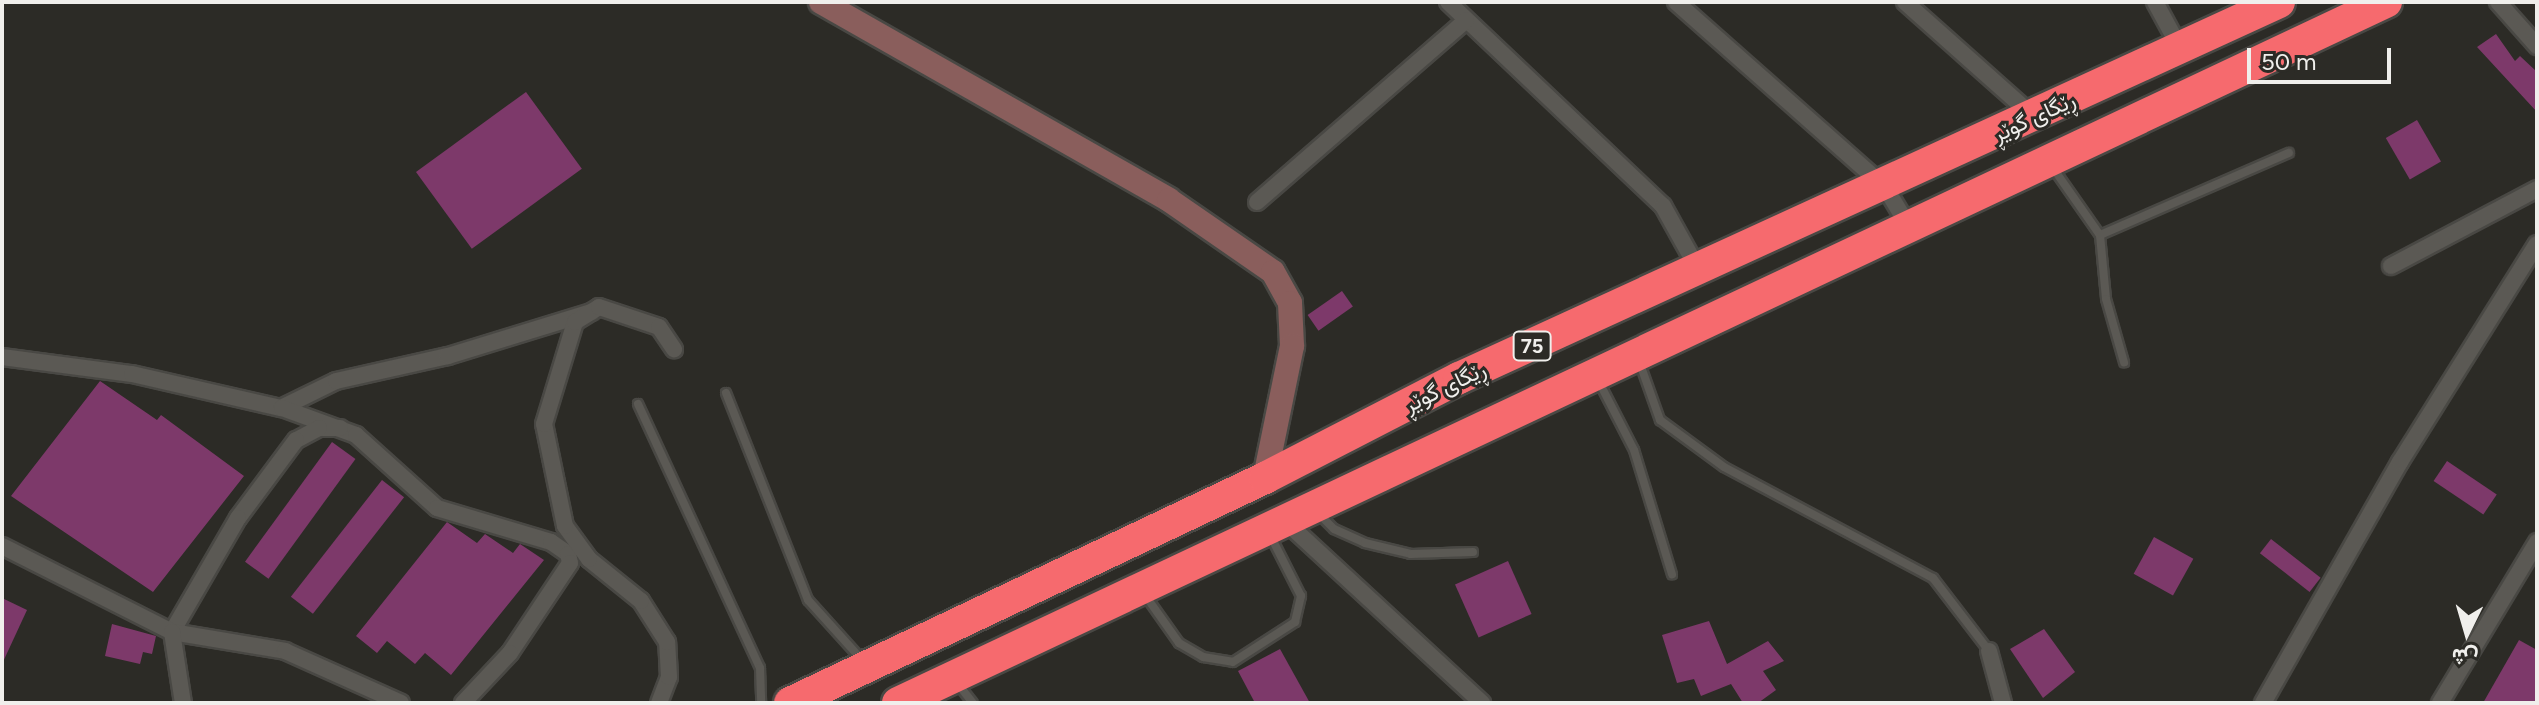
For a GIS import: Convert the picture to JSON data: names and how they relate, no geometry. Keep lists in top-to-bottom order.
{
  "streets": {
    "highway": ["ڕێگای گوێڕ", "75"]
  },
  "scale_bar": "50 m",
  "north": "bottom"
}
